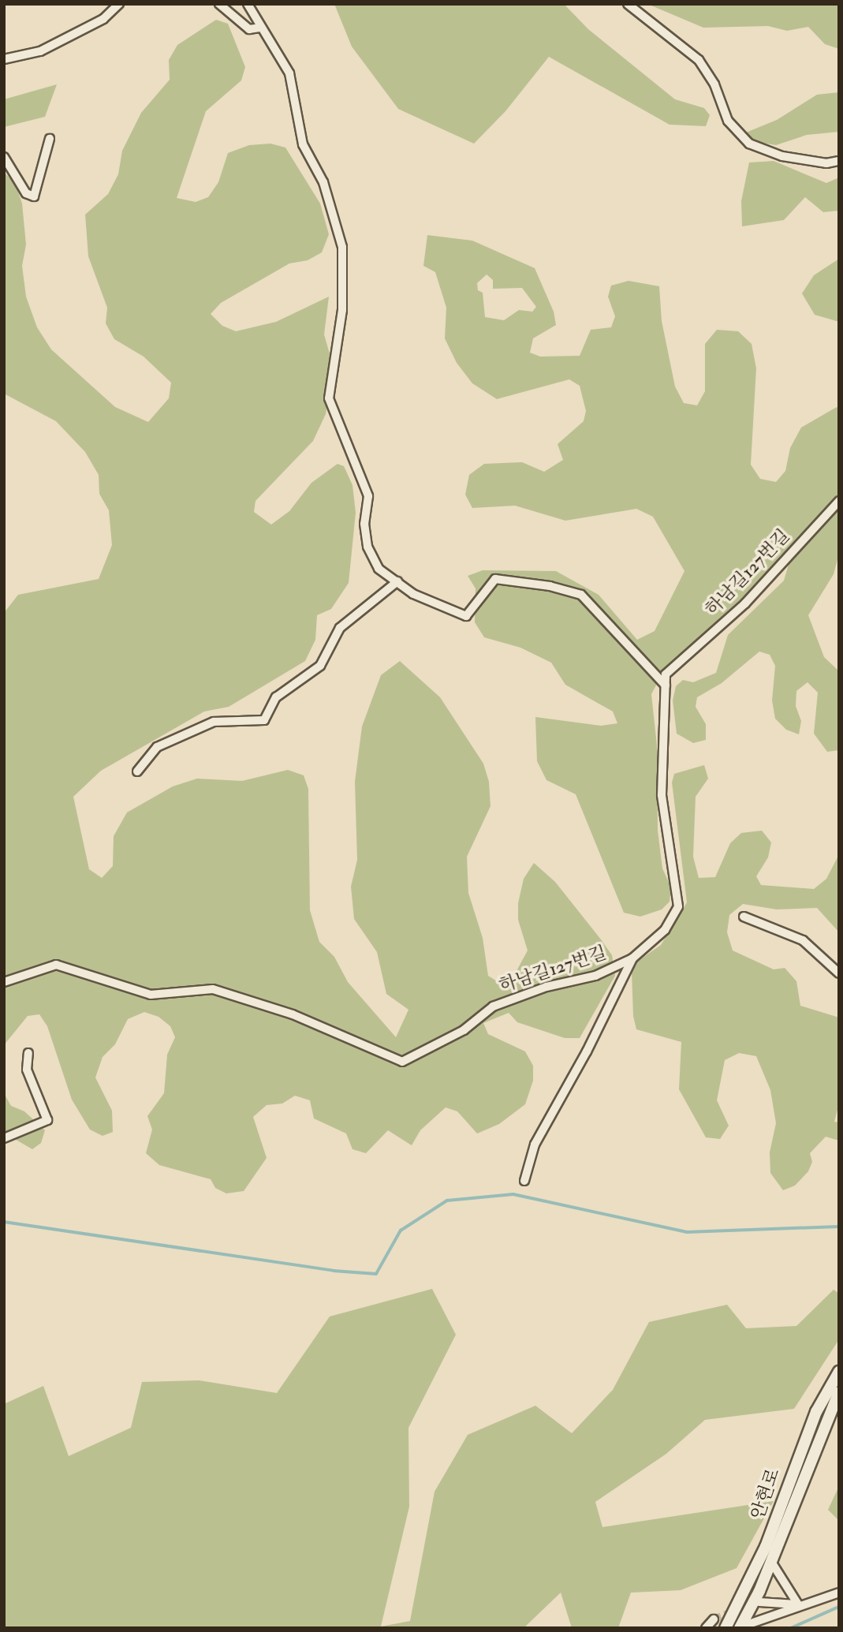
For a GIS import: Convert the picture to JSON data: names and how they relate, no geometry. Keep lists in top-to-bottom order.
{
  "streets": {
    "street": ["하남길127번길", "안현로"]
  }
}
